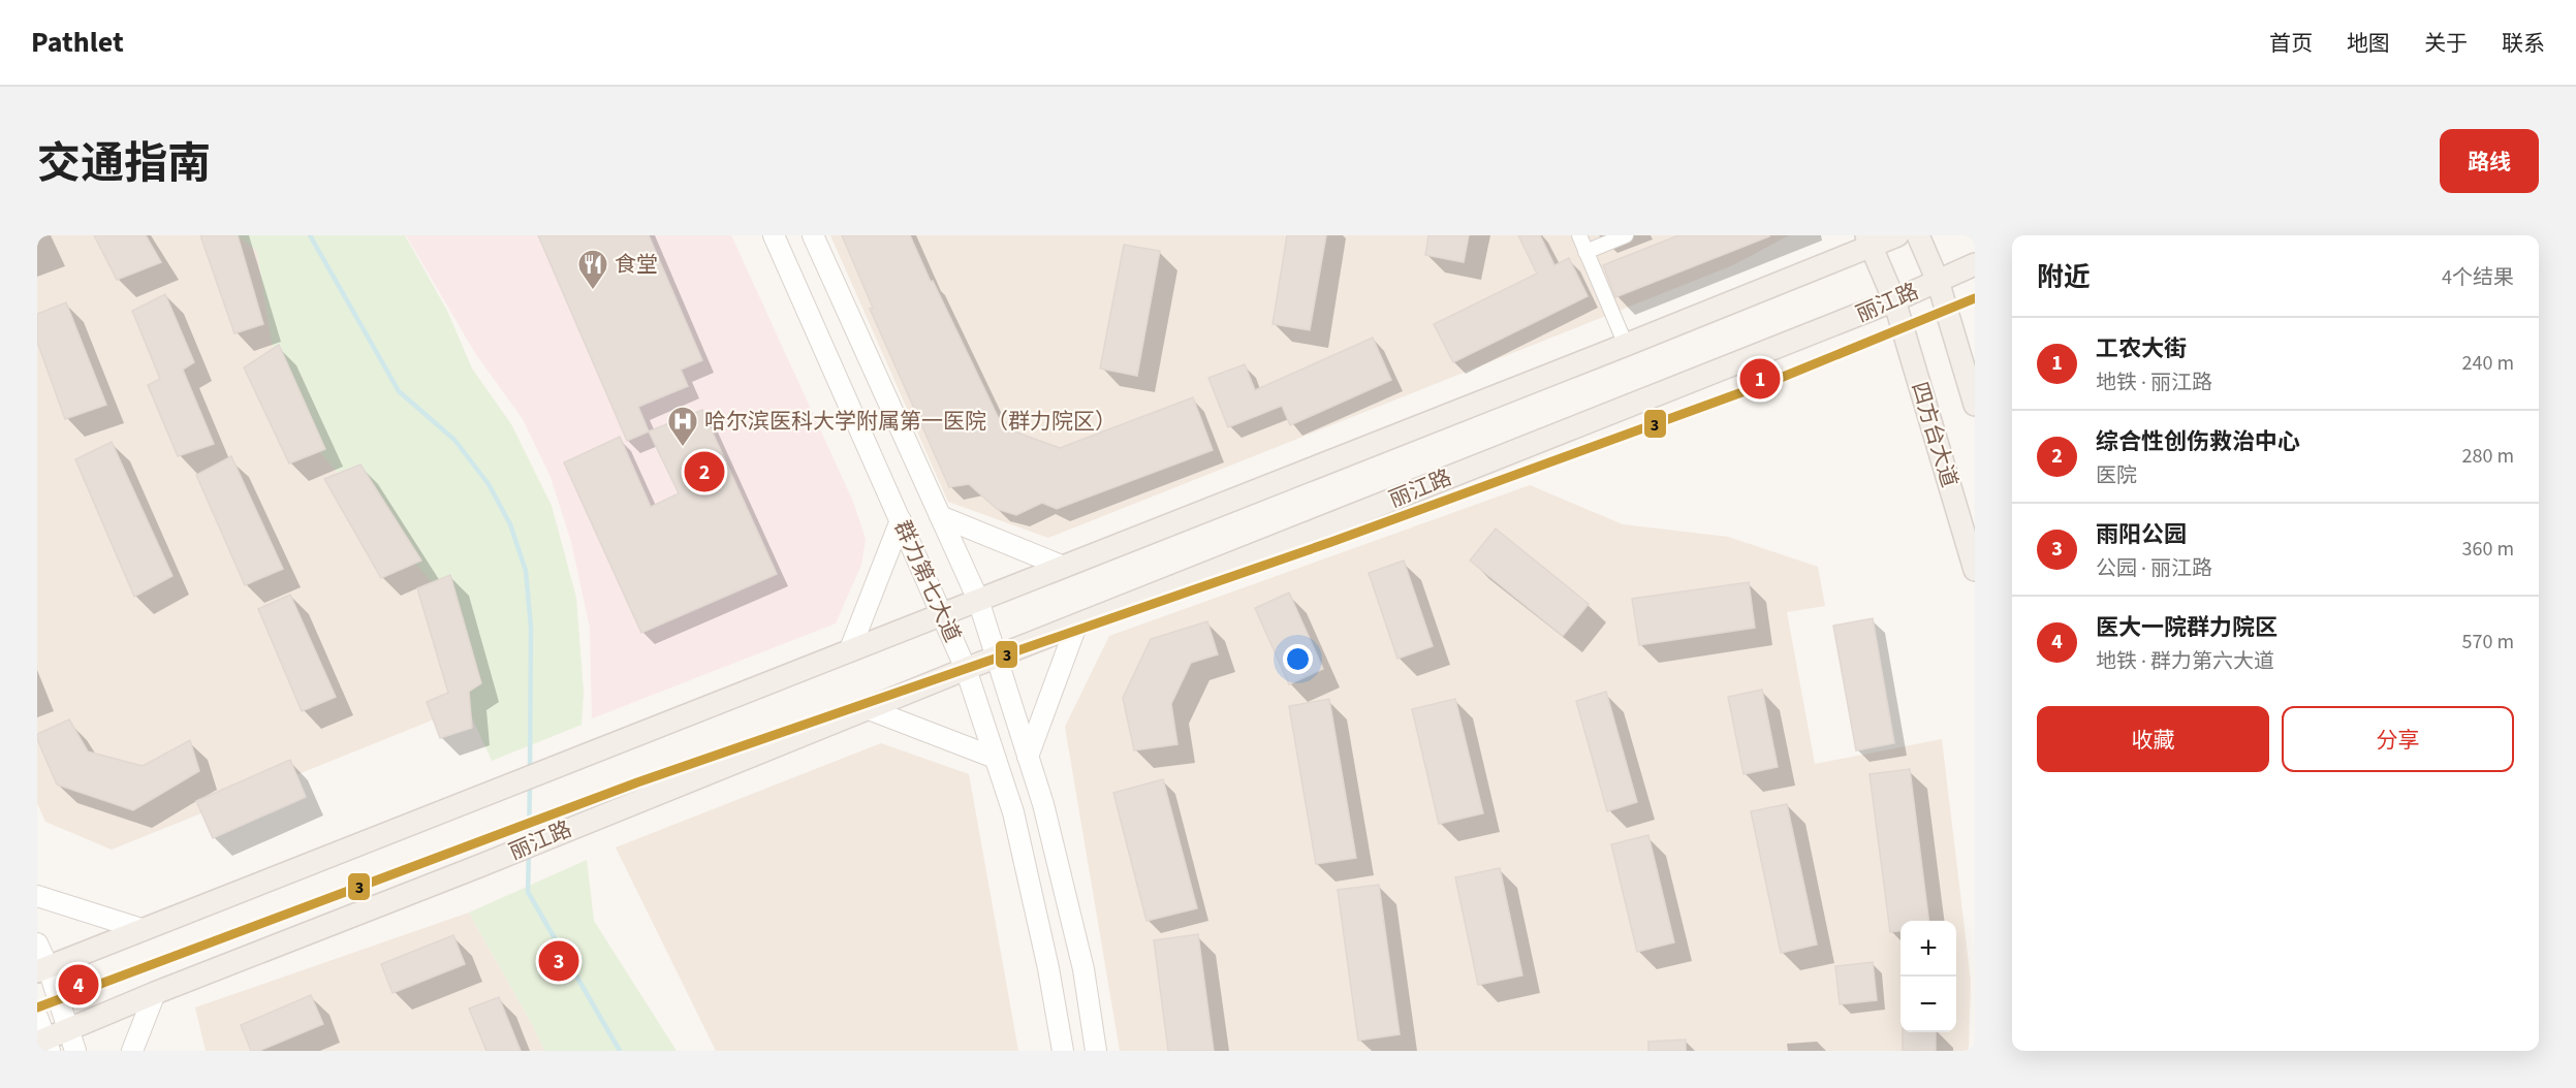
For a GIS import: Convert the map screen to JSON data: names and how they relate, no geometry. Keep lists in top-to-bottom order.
{
  "streets": {
    "main road": ["丽江路", "四方台大道", "群力第七大道"]
  },
  "crossings": [
    ["丽江路", "四方台大道"],
    ["丽江路", "群力第七大道"]
  ],
  "places": {
    "restaurant": ["食堂"],
    "hospital": ["哈尔滨医科大学附属第一医院（群力院区）"]
  },
  "lines": ["transit line 3"],
  "page": {
    "header": "Pathlet",
    "nav": [
      "首页",
      "地图",
      "关于",
      "联系"
    ],
    "title": "交通指南",
    "buttons": [
      "路线",
      ["收藏", "分享"]
    ],
    "heading": ["附近", "4个结果"],
    "list": [
      {
        "mark": "1",
        "name": "工农大街",
        "note": "地铁 · 丽江路",
        "value": "240 m"
      },
      {
        "mark": "2",
        "name": "综合性创伤救治中心",
        "note": "医院",
        "value": "280 m"
      },
      {
        "mark": "3",
        "name": "雨阳公园",
        "note": "公园 · 丽江路",
        "value": "360 m"
      },
      {
        "mark": "4",
        "name": "医大一院群力院区",
        "note": "地铁 · 群力第六大道",
        "value": "570 m"
      }
    ],
    "pins": [
      "1",
      "2",
      "3",
      "4"
    ],
    "map_buttons": ["+", "−"]
  }
}
